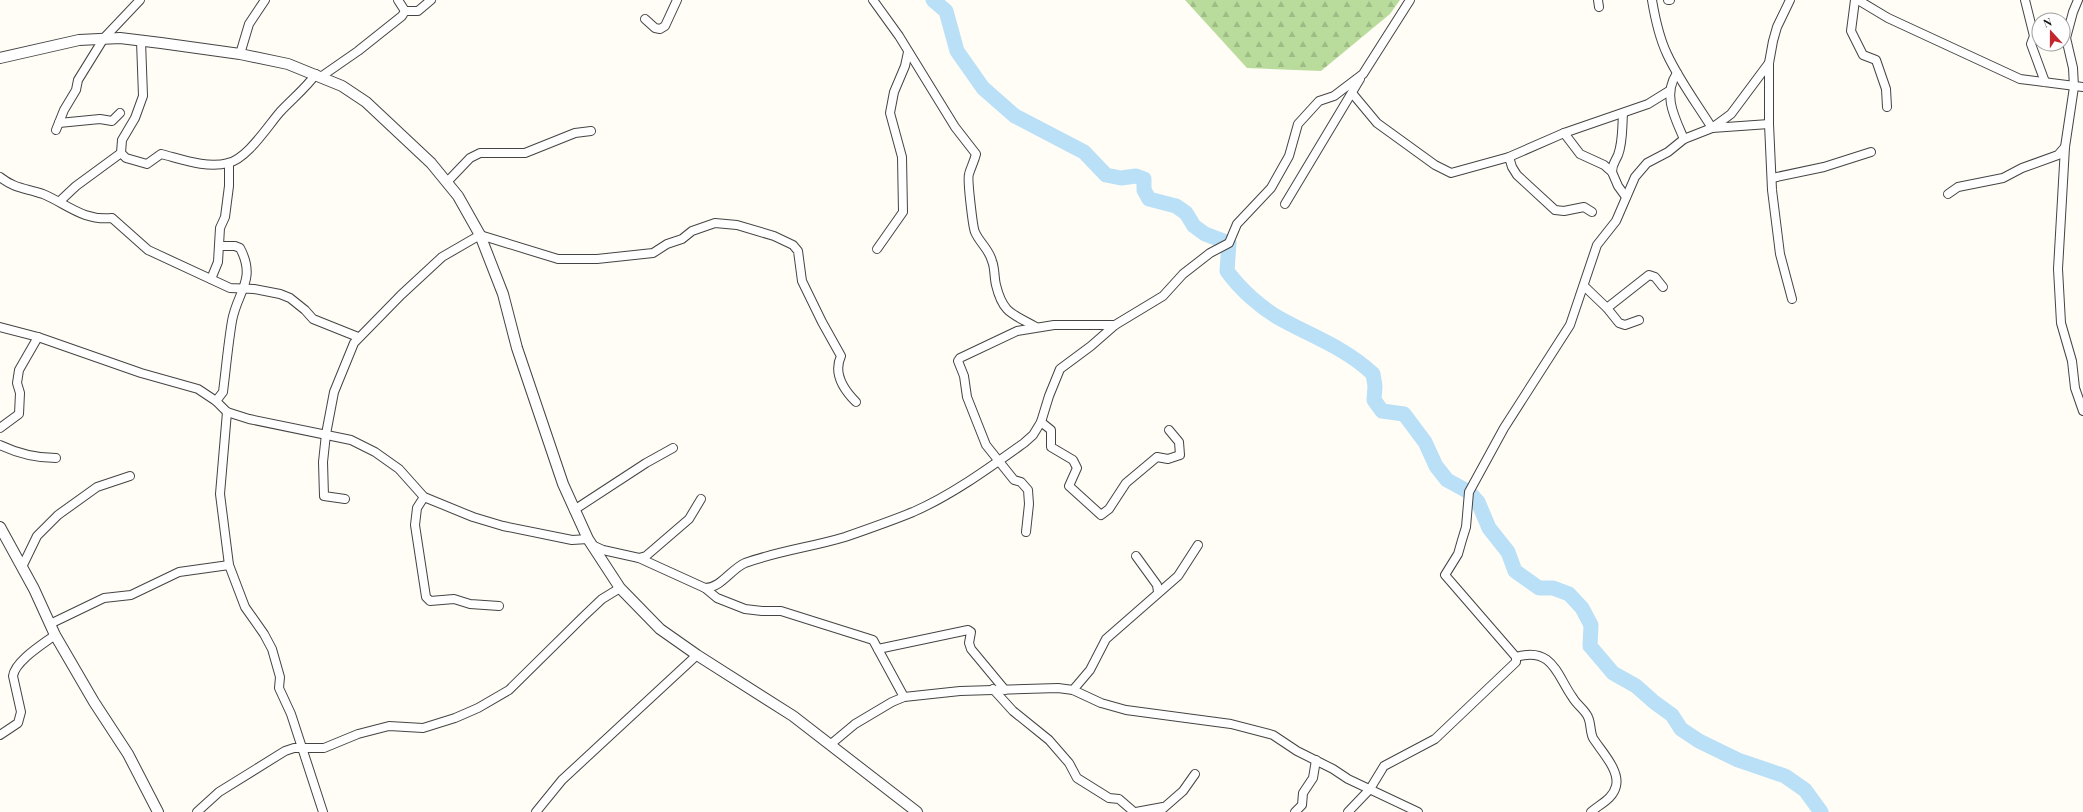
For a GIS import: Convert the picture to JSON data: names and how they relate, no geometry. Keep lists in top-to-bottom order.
{
  "north": "top"
}
